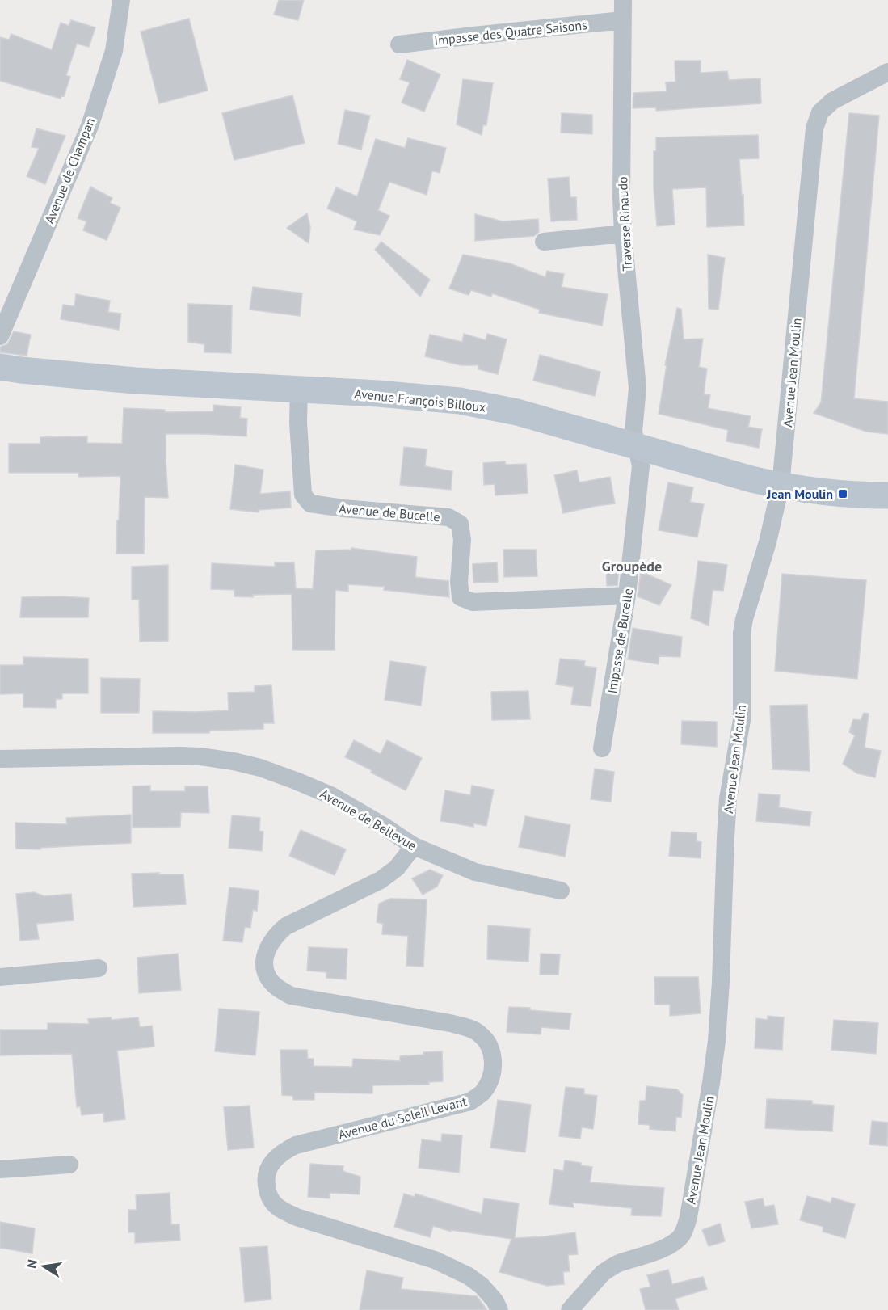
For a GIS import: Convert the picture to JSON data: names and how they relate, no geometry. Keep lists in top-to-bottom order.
{
  "streets": {
    "street": [
      "Impasse des Quatre Saisons",
      "Avenue de Champan",
      "Traverse Rinaudo",
      "Avenue Jean Moulin",
      "Avenue François Billoux",
      "Avenue de Bucelle",
      "Impasse de Bucelle",
      "Avenue de Bellevue",
      "Avenue du Soleil Levant"
    ]
  },
  "crossings": [
    ["Impasse des Quatre Saisons", "Traverse Rinaudo"],
    ["Traverse Rinaudo", "Avenue François Billoux"],
    ["Traverse Rinaudo", "Impasse de Bucelle"],
    ["Avenue Jean Moulin", "Avenue François Billoux"],
    ["Avenue François Billoux", "Avenue de Bucelle"],
    ["Avenue François Billoux", "Impasse de Bucelle"],
    ["Avenue de Bucelle", "Impasse de Bucelle"],
    ["Avenue de Bellevue", "Avenue du Soleil Levant"]
  ],
  "districts": ["Groupède"],
  "places": {
    "transit": ["Jean Moulin"]
  },
  "north": "left"
}
